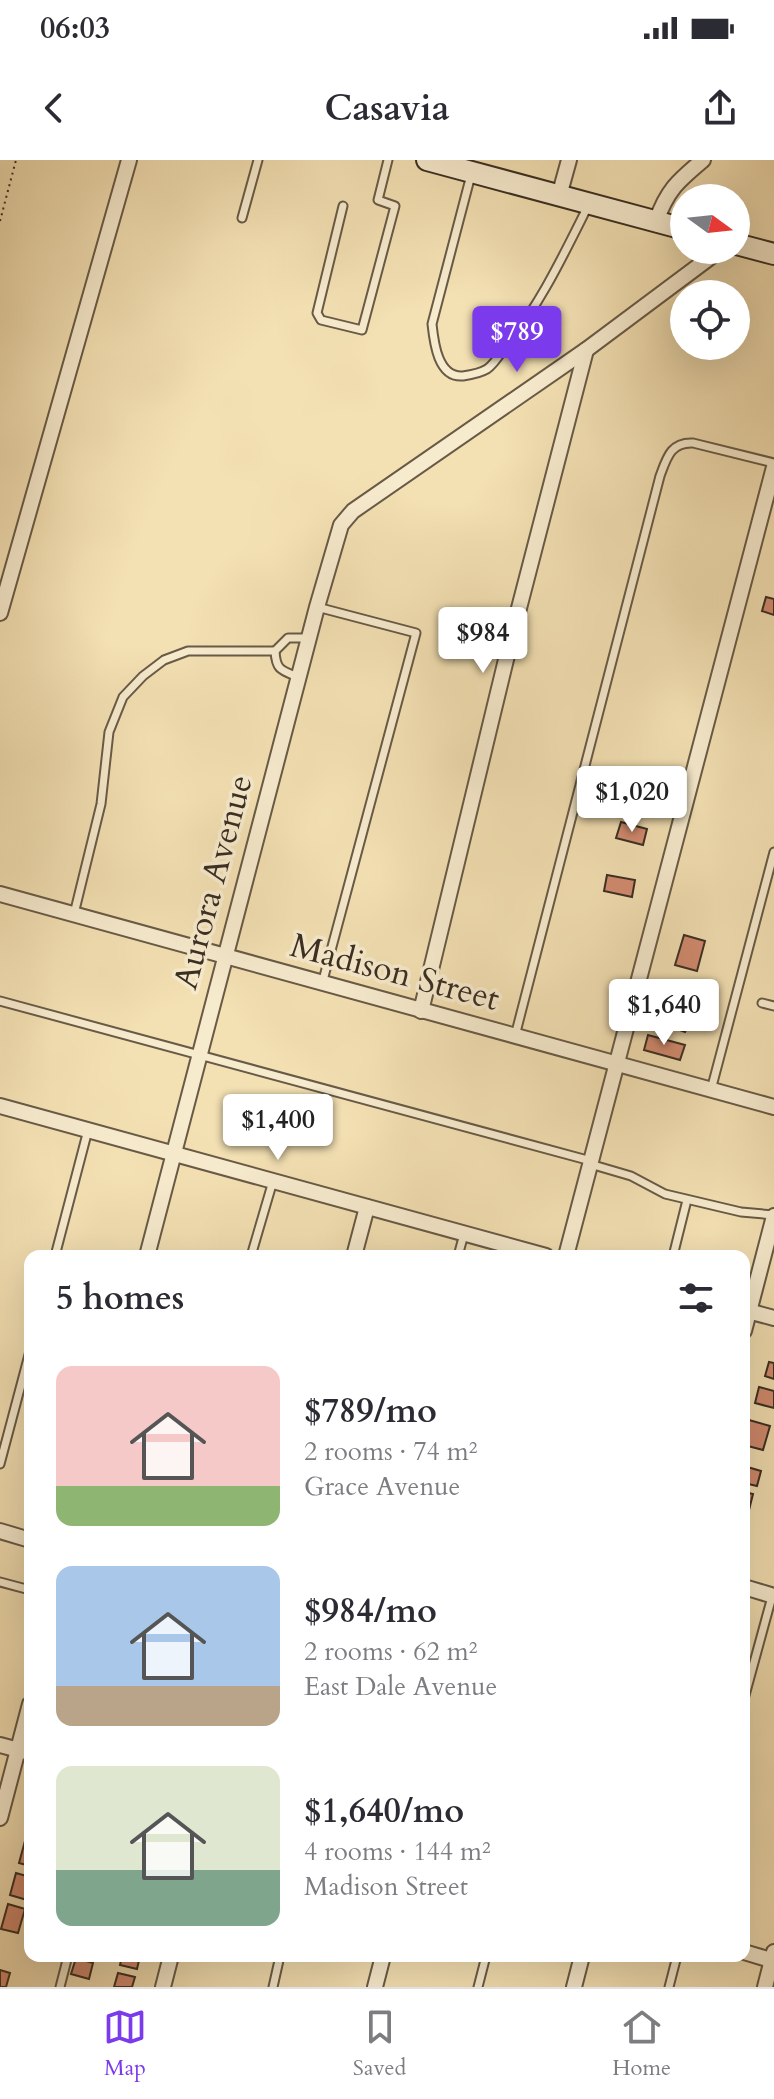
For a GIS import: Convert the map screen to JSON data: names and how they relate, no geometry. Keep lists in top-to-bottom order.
{
  "streets": {
    "street": ["Aurora Avenue", "Madison Street"]
  },
  "crossings": [
    ["Aurora Avenue", "Madison Street"]
  ],
  "north": "right",
  "page": {
    "status": "06:03",
    "header": "Casavia",
    "price": [
      "$789",
      "$984",
      "$1,020",
      "$1,640",
      "$1,400"
    ],
    "heading": "5 homes",
    "list": [
      {
        "name": "$789/mo",
        "note": "2 rooms · 74 m² · Grace Avenue"
      },
      {
        "name": "$984/mo",
        "note": "2 rooms · 62 m² · East Dale Avenue"
      },
      {
        "name": "$1,640/mo",
        "note": "4 rooms · 144 m² · Madison Street"
      }
    ],
    "tabs": ["Map", "Saved", "Home"]
  }
}
